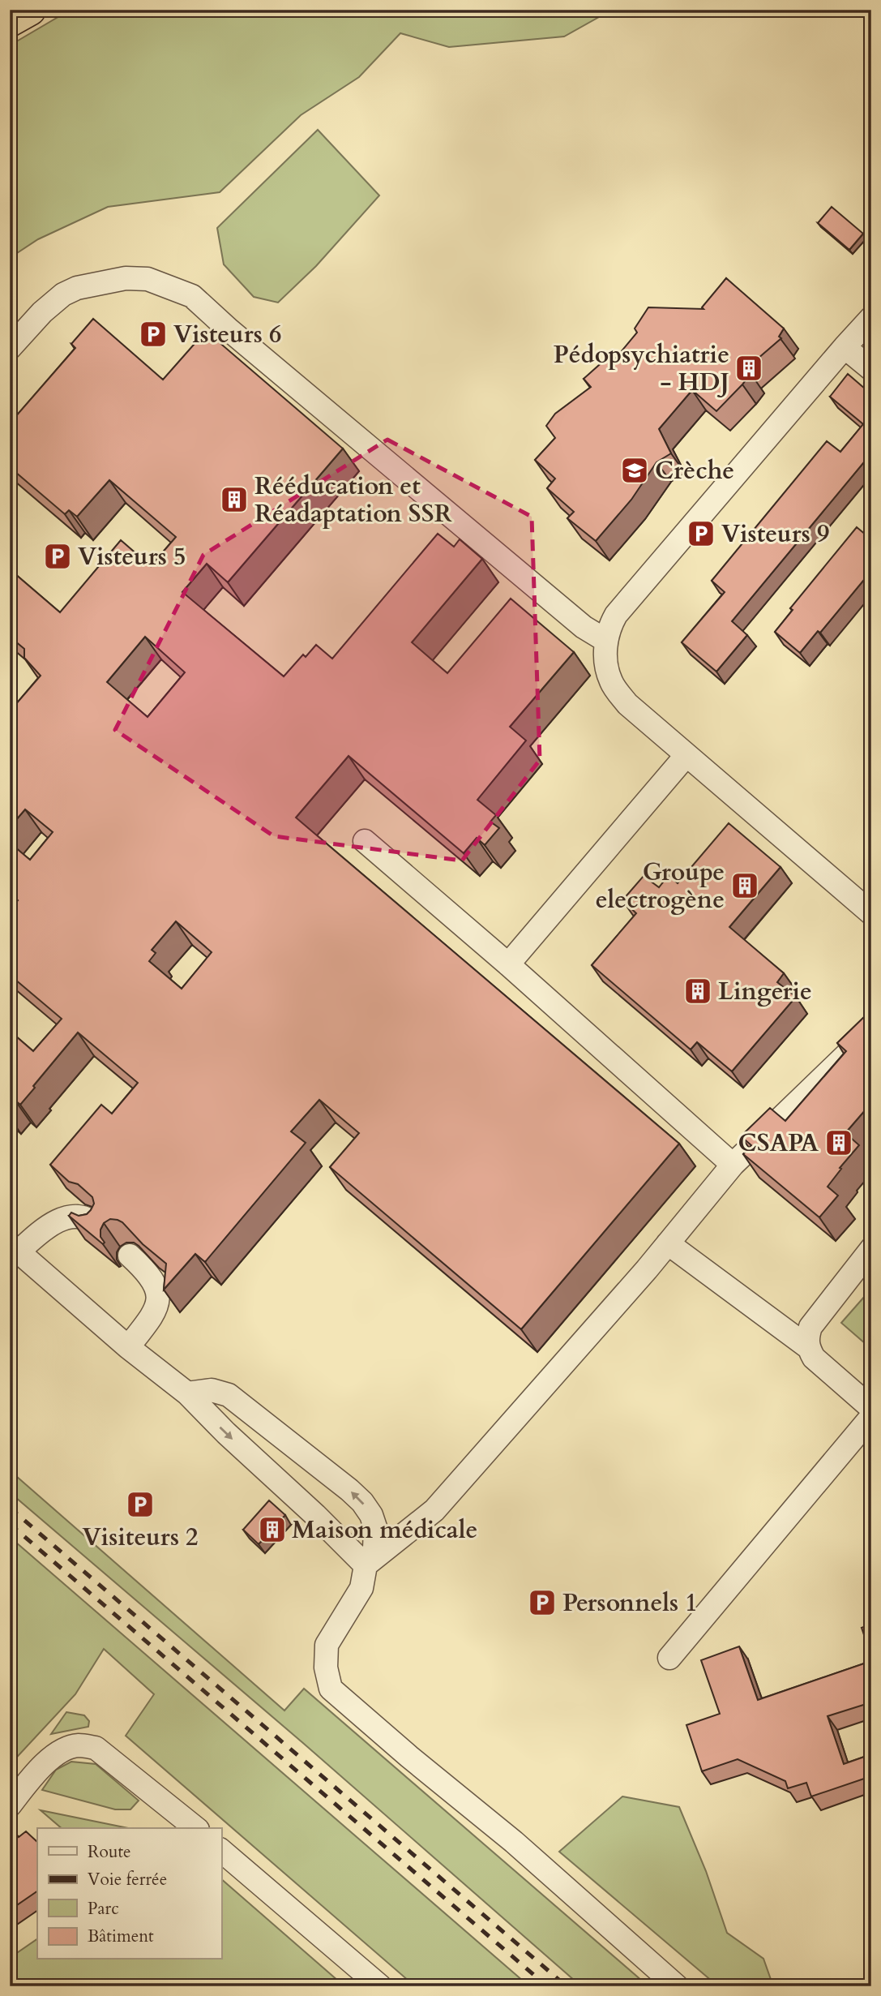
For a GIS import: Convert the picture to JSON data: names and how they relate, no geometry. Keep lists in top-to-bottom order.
{
  "places": {
    "parking": [
      "Visteurs 6",
      "Visteurs 9",
      "Visteurs 5",
      "Visiteurs 2",
      "Personnels 1"
    ],
    "building": [
      "Pédopsychiatrie - HDJ",
      "Rééducation et Réadaptation SSR",
      "Groupe electrogène",
      "Lingerie",
      "CSAPA",
      "Maison médicale"
    ],
    "school or university": ["Crèche"]
  },
  "legend": [
    "Route",
    "Voie ferrée",
    "Parc",
    "Bâtiment"
  ]
}
